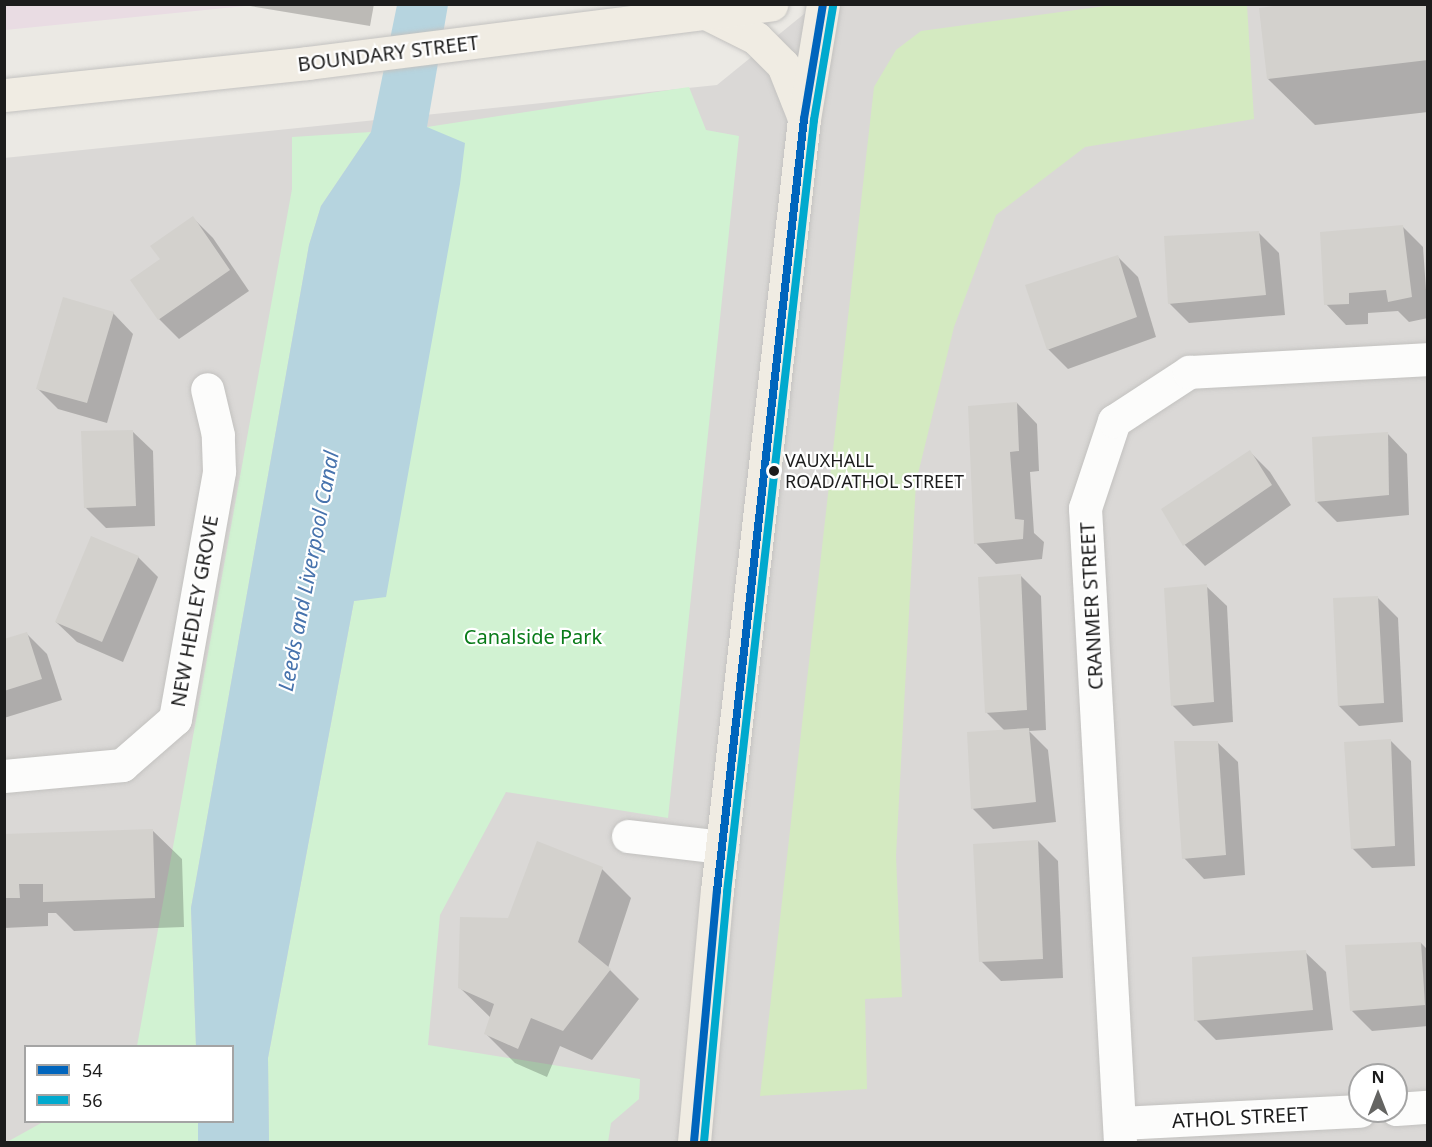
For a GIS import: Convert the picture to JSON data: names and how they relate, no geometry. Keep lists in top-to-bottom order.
{
  "streets": {
    "main road": ["BOUNDARY STREET"],
    "street": ["CRANMER STREET", "NEW HEDLEY GROVE", "ATHOL STREET"]
  },
  "crossings": [
    ["CRANMER STREET", "ATHOL STREET"]
  ],
  "water": ["Leeds and Liverpool Canal"],
  "parks": ["Canalside Park"],
  "places": ["VAUXHALL ROAD/ATHOL STREET"],
  "lines": ["transit line 54", "transit line 56"],
  "legend": ["54", "56"],
  "north": "top"
}
